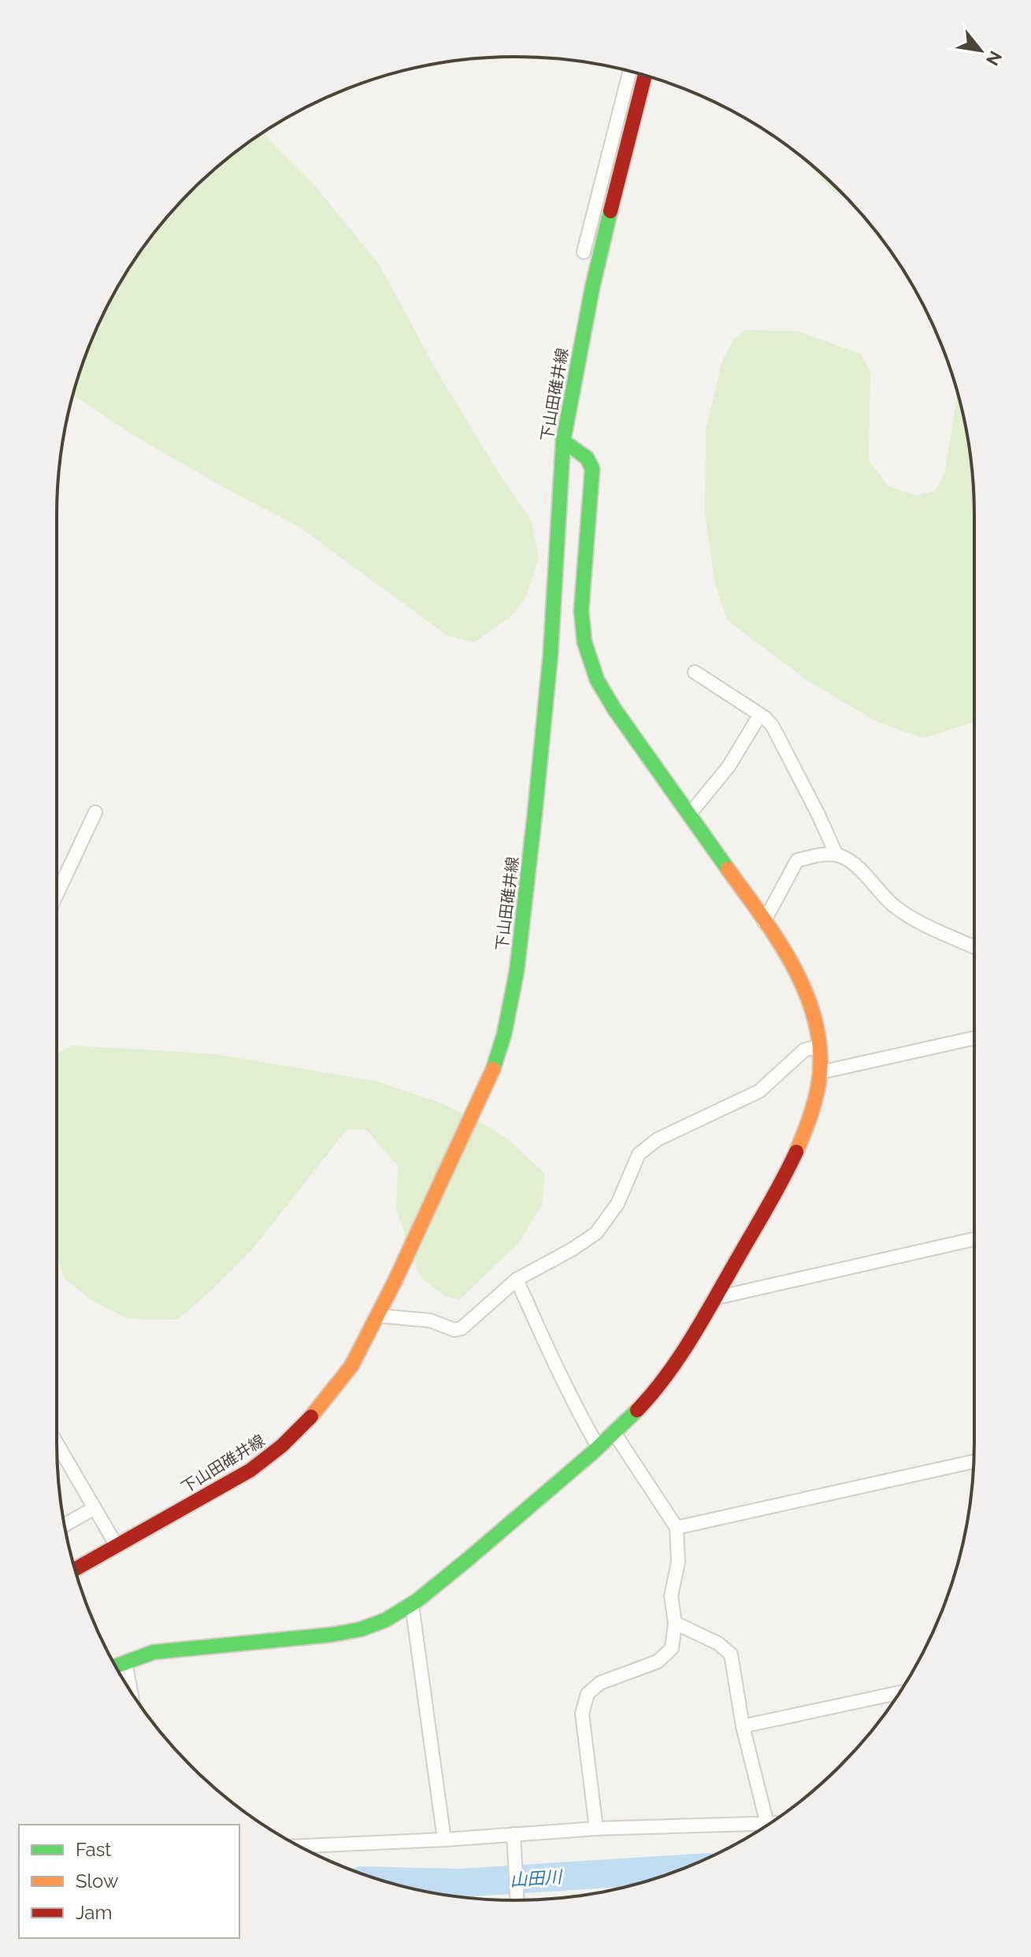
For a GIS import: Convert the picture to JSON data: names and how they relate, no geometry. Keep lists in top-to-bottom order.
{
  "streets": {
    "street": ["下山田碓井線"]
  },
  "water": ["山田川"],
  "legend": ["Fast", "Slow", "Jam"],
  "north": "bottom right"
}
